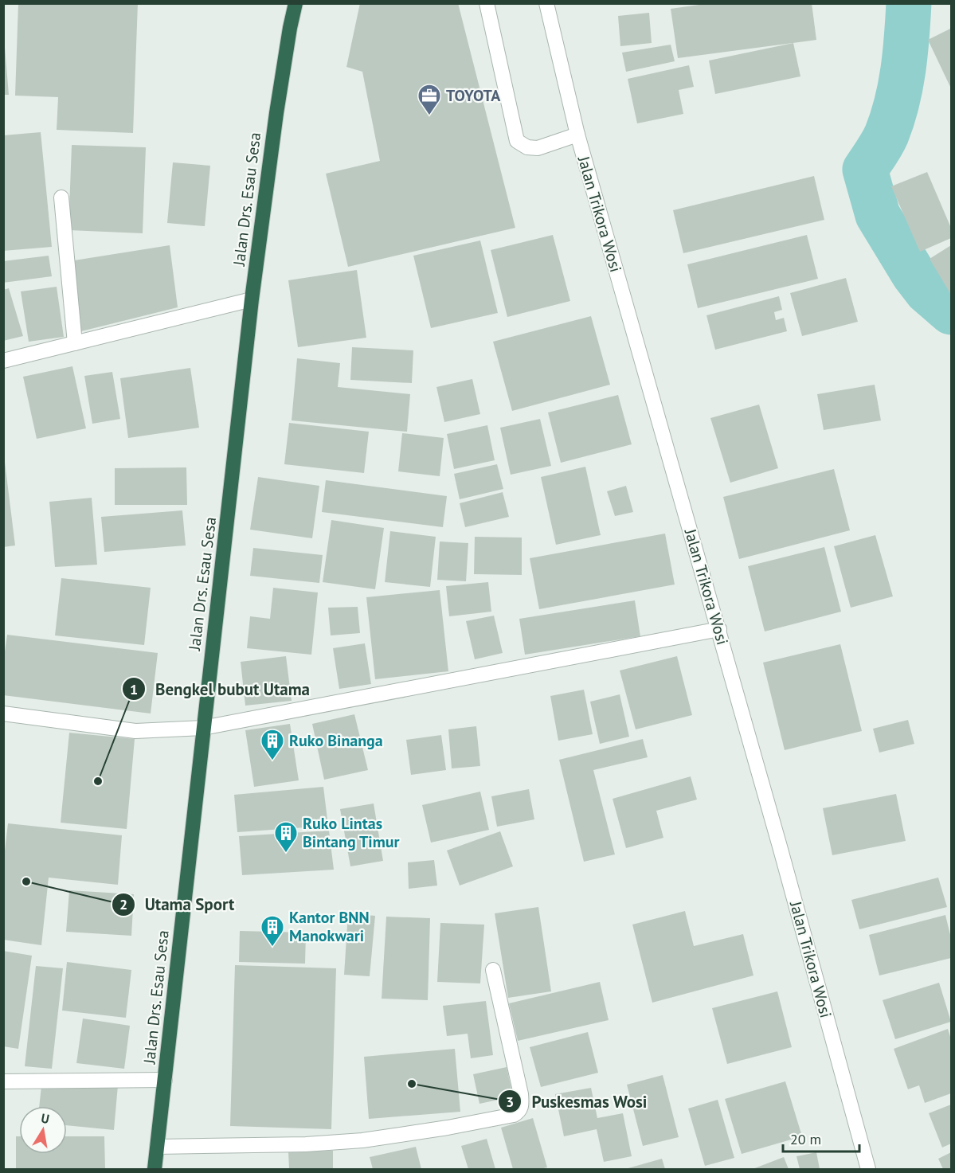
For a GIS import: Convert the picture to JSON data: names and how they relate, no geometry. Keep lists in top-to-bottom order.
{
  "streets": {
    "highway": ["Jalan Drs. Esau Sesa"],
    "street": ["Jalan Trikora Wosi"]
  },
  "places": {
    "office": ["TOYOTA"],
    "building": ["Ruko Binanga", "Ruko Lintas Bintang Timur", "Kantor BNN Manokwari"],
    "other": ["Bengkel bubut Utama", "Utama Sport", "Puskesmas Wosi"]
  },
  "scale_bar": "20 m",
  "north": "top"
}
